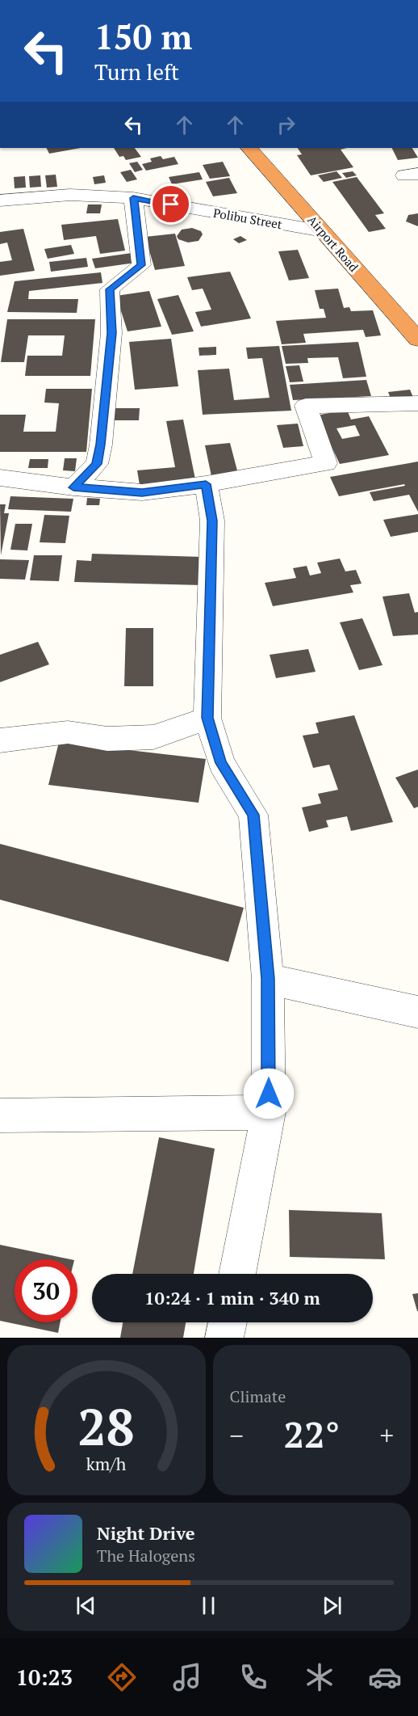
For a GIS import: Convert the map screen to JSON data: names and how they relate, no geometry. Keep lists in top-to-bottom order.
{
  "streets": {
    "highway": ["Airport Road"],
    "street": ["Polibu Street"]
  },
  "crossings": [
    ["Polibu Street", "Airport Road"]
  ],
  "page": {
    "turn": ["150 m", "Turn left"],
    "limit": "30",
    "trip": "10:24 · 1 min · 340 m",
    "tile": "Climate",
    "heat": ["−", "22°", "+"],
    "song": ["Night Drive", "The Halogens"],
    "tabs": "10:23",
    "gauge": ["28", "km/h"]
  }
}
